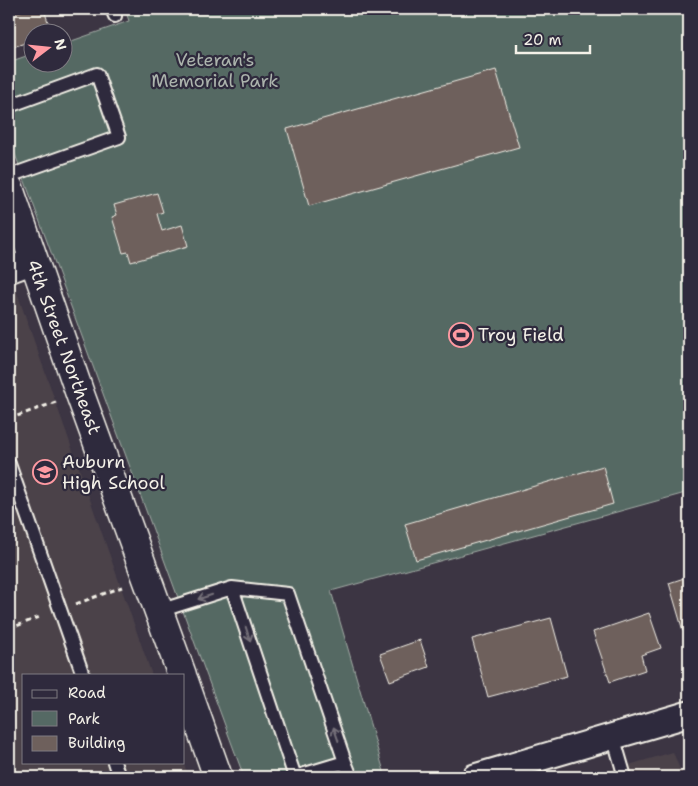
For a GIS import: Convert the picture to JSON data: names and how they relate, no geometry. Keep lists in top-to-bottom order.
{
  "streets": {
    "street": ["4th Street Northeast"]
  },
  "parks": ["Veteran's Memorial Park"],
  "places": {
    "sports": ["Troy Field"],
    "school or university": ["Auburn High School"]
  },
  "legend": ["Road", "Park", "Building"],
  "scale_bar": "20 m",
  "north": "right"
}
